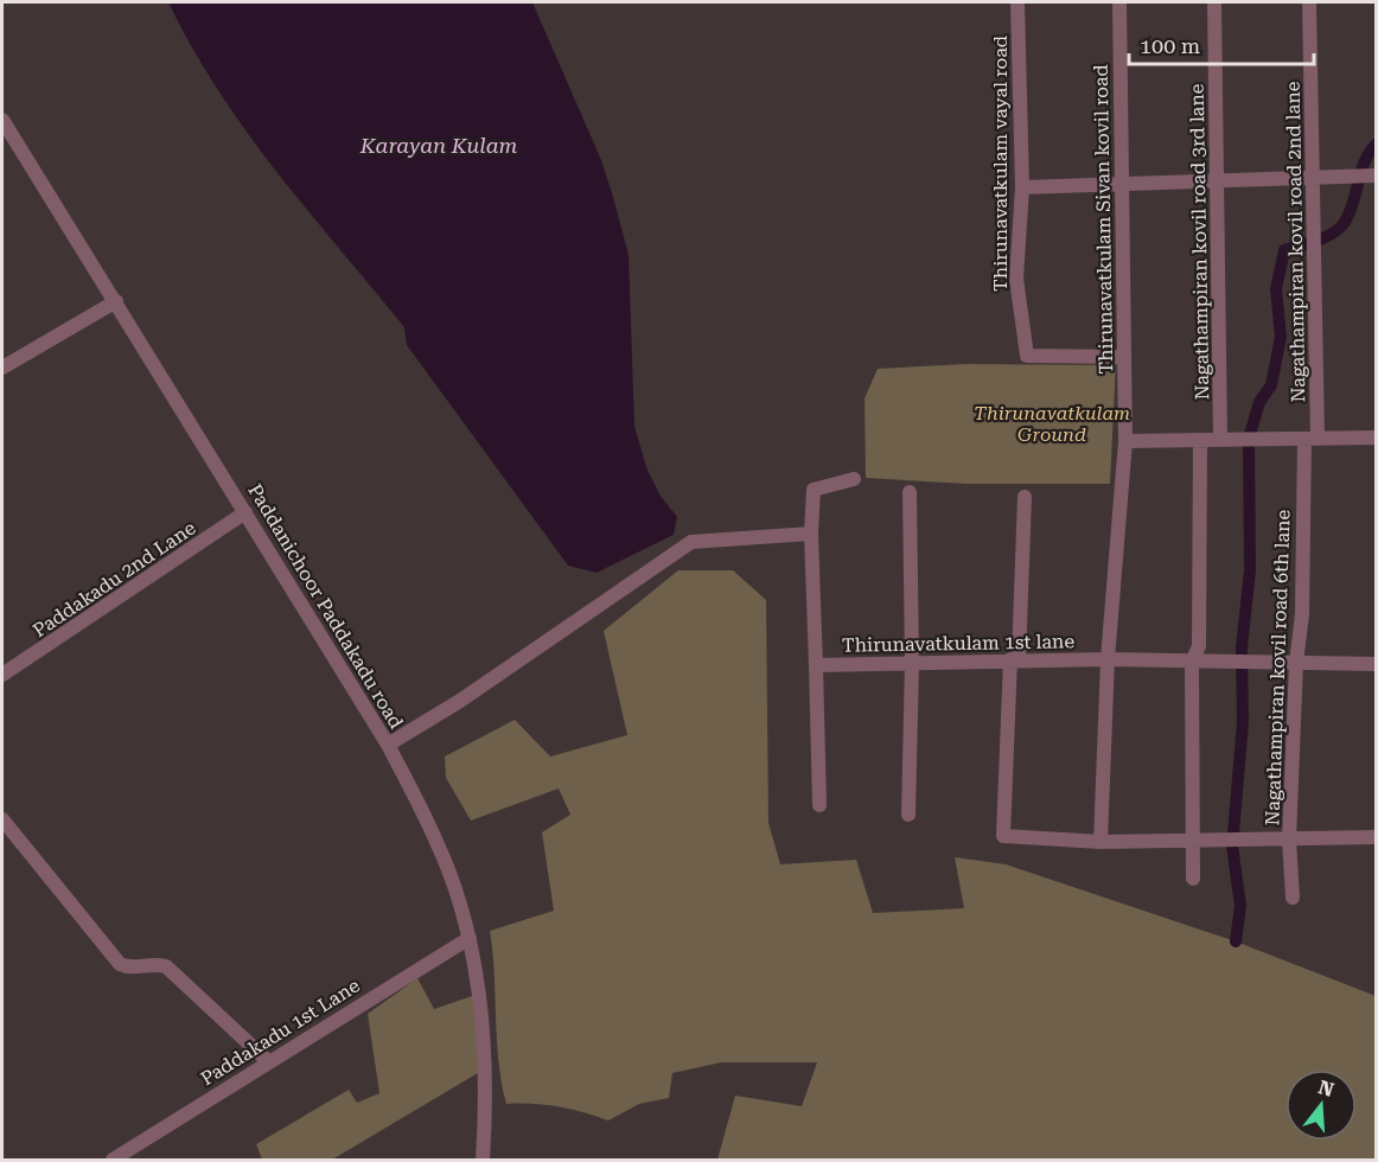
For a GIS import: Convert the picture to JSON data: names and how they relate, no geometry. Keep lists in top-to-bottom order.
{
  "streets": {
    "street": [
      "Thirunavatkulam vayal road",
      "Thirunavatkulam Sivan kovil road",
      "Nagathampiran kovil road 3rd lane",
      "Nagathampiran kovil road 2nd lane",
      "Paddakadu 2nd Lane",
      "Paddanichoor Paddakadu road",
      "Thirunavatkulam 1st lane",
      "Nagathampiran kovil road 6th lane",
      "Paddakadu 1st Lane"
    ]
  },
  "crossings": [
    ["Thirunavatkulam vayal road", "Thirunavatkulam Sivan kovil road"],
    ["Thirunavatkulam Sivan kovil road", "Thirunavatkulam 1st lane"],
    ["Nagathampiran kovil road 2nd lane", "Nagathampiran kovil road 6th lane"],
    ["Paddakadu 2nd Lane", "Paddanichoor Paddakadu road"],
    ["Paddanichoor Paddakadu road", "Paddakadu 1st Lane"],
    ["Thirunavatkulam 1st lane", "Nagathampiran kovil road 6th lane"]
  ],
  "water": ["Karayan Kulam"],
  "parks": ["Thirunavatkulam Ground"],
  "scale_bar": "100 m",
  "north": "top"
}
